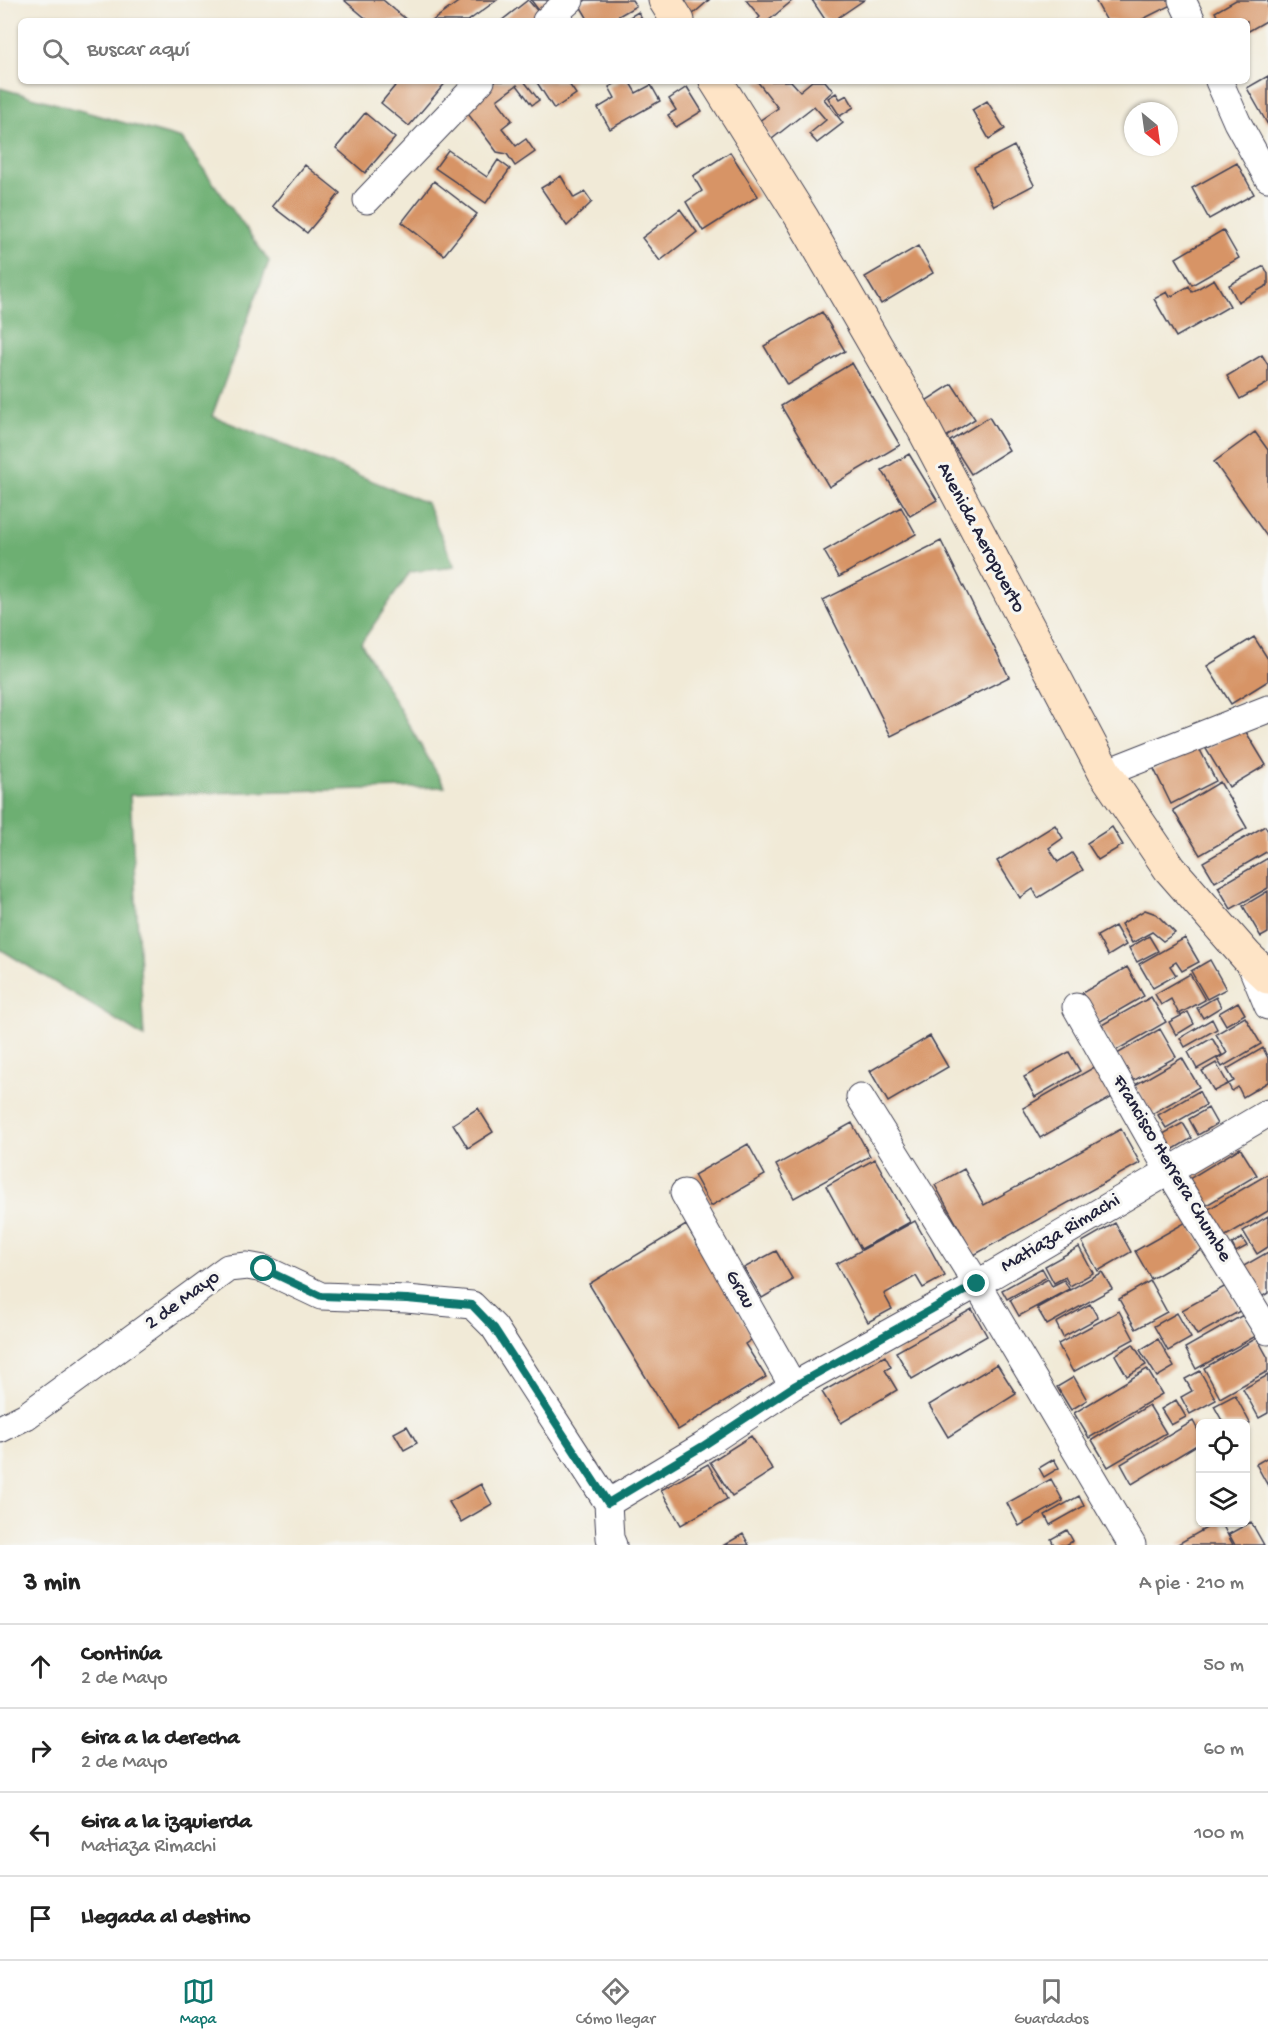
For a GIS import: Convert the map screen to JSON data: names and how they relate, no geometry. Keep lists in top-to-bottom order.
{
  "streets": {
    "street": [
      "Avenida Aeropuerto",
      "Francisco Herrera Chumbe",
      "Matiaza Rimachi",
      "Grau",
      "2 de Mayo"
    ]
  },
  "crossings": [
    ["Francisco Herrera Chumbe", "Matiaza Rimachi"],
    ["Matiaza Rimachi", "Grau"],
    ["Matiaza Rimachi", "2 de Mayo"]
  ],
  "north": "bottom right",
  "page": {
    "search": "Buscar aquí",
    "heading": ["3 min", "A pie · 210 m"],
    "list": [
      ["Continúa", "2 de Mayo", "50 m"],
      ["Gira a la derecha", "2 de Mayo", "60 m"],
      ["Gira a la izquierda", "Matiaza Rimachi", "100 m"],
      "Llegada al destino"
    ],
    "nav": ["Mapa", "Cómo llegar", "Guardados"]
  }
}
